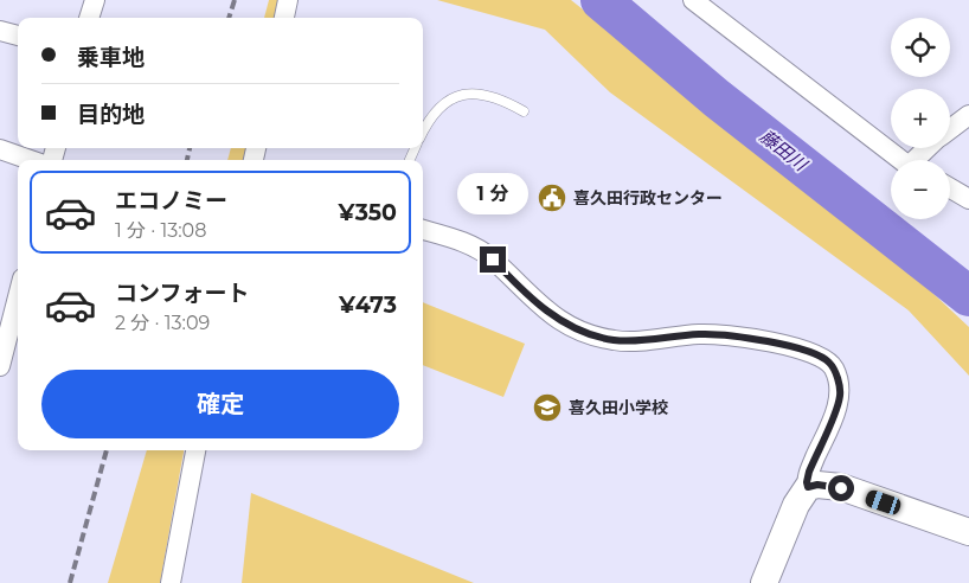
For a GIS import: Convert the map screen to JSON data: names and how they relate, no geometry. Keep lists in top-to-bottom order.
{
  "water": ["藤田川"],
  "places": {
    "public building": ["喜久田行政センター"],
    "school or university": ["喜久田小学校"]
  },
  "page": {
    "map_buttons": ["+", "−"],
    "banner": ["乗車地", "目的地"],
    "list": [
      {
        "name": "エコノミー",
        "note": "1 分 · 13:08",
        "value": "¥350"
      },
      {
        "name": "コンフォート",
        "note": "2 分 · 13:09",
        "value": "¥473"
      }
    ],
    "bubble": "1 分",
    "buttons": "確定"
  }
}
